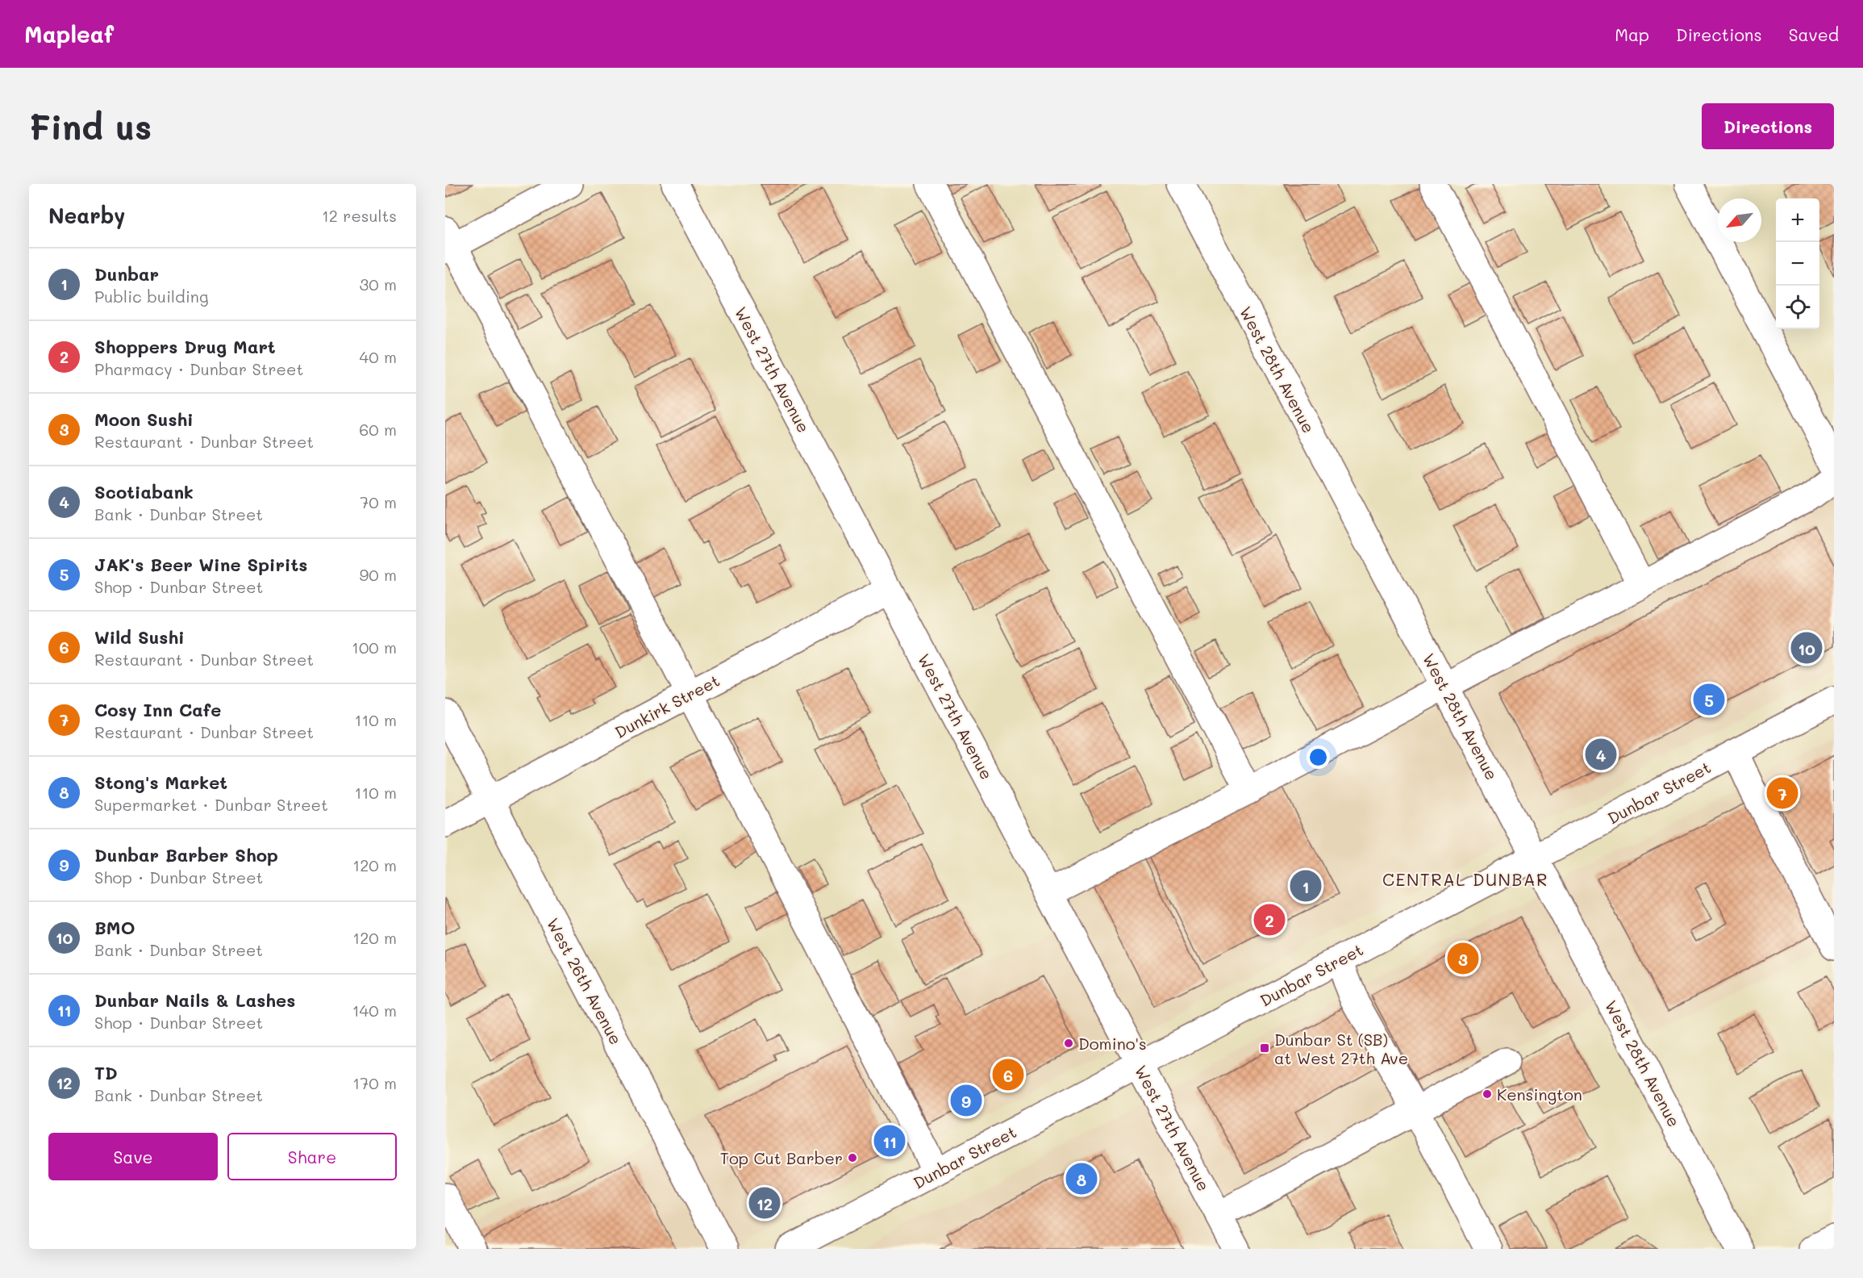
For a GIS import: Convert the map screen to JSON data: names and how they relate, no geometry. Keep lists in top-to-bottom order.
{
  "streets": {
    "street": [
      "West 27th Avenue",
      "West 28th Avenue",
      "Dunkirk Street",
      "Dunbar Street",
      "West 26th Avenue"
    ]
  },
  "crossings": [
    ["West 27th Avenue", "Dunkirk Street"],
    ["West 27th Avenue", "Dunbar Street"],
    ["West 28th Avenue", "Dunbar Street"],
    ["Dunkirk Street", "West 26th Avenue"]
  ],
  "districts": ["CENTRAL DUNBAR"],
  "places": {
    "other": ["Domino's", "Kensington", "Top Cut Barber"],
    "transit": ["Dunbar St (SB) at West 27th Ave"]
  },
  "north": "bottom left",
  "page": {
    "header": "Mapleaf",
    "nav": ["Map", "Directions", "Saved"],
    "buttons": [
      "Directions",
      ["Save", "Share"]
    ],
    "title": "Find us",
    "heading": ["Nearby", "12 results"],
    "map_buttons": ["+", "−"],
    "list": [
      {
        "mark": "1",
        "name": "Dunbar",
        "note": "Public building",
        "value": "30 m"
      },
      {
        "mark": "2",
        "name": "Shoppers Drug Mart",
        "note": "Pharmacy · Dunbar Street",
        "value": "40 m"
      },
      {
        "mark": "3",
        "name": "Moon Sushi",
        "note": "Restaurant · Dunbar Street",
        "value": "60 m"
      },
      {
        "mark": "4",
        "name": "Scotiabank",
        "note": "Bank · Dunbar Street",
        "value": "70 m"
      },
      {
        "mark": "5",
        "name": "JAK's Beer Wine Spirits",
        "note": "Shop · Dunbar Street",
        "value": "90 m"
      },
      {
        "mark": "6",
        "name": "Wild Sushi",
        "note": "Restaurant · Dunbar Street",
        "value": "100 m"
      },
      {
        "mark": "7",
        "name": "Cosy Inn Cafe",
        "note": "Restaurant · Dunbar Street",
        "value": "110 m"
      },
      {
        "mark": "8",
        "name": "Stong's Market",
        "note": "Supermarket · Dunbar Street",
        "value": "110 m"
      },
      {
        "mark": "9",
        "name": "Dunbar Barber Shop",
        "note": "Shop · Dunbar Street",
        "value": "120 m"
      },
      {
        "mark": "10",
        "name": "BMO",
        "note": "Bank · Dunbar Street",
        "value": "120 m"
      },
      {
        "mark": "11",
        "name": "Dunbar Nails & Lashes",
        "note": "Shop · Dunbar Street",
        "value": "140 m"
      },
      {
        "mark": "12",
        "name": "TD",
        "note": "Bank · Dunbar Street",
        "value": "170 m"
      }
    ],
    "pins": [
      "10",
      "5",
      "4",
      "7",
      "1",
      "2",
      "3",
      "6",
      "9",
      "11",
      "8",
      "12"
    ]
  }
}
